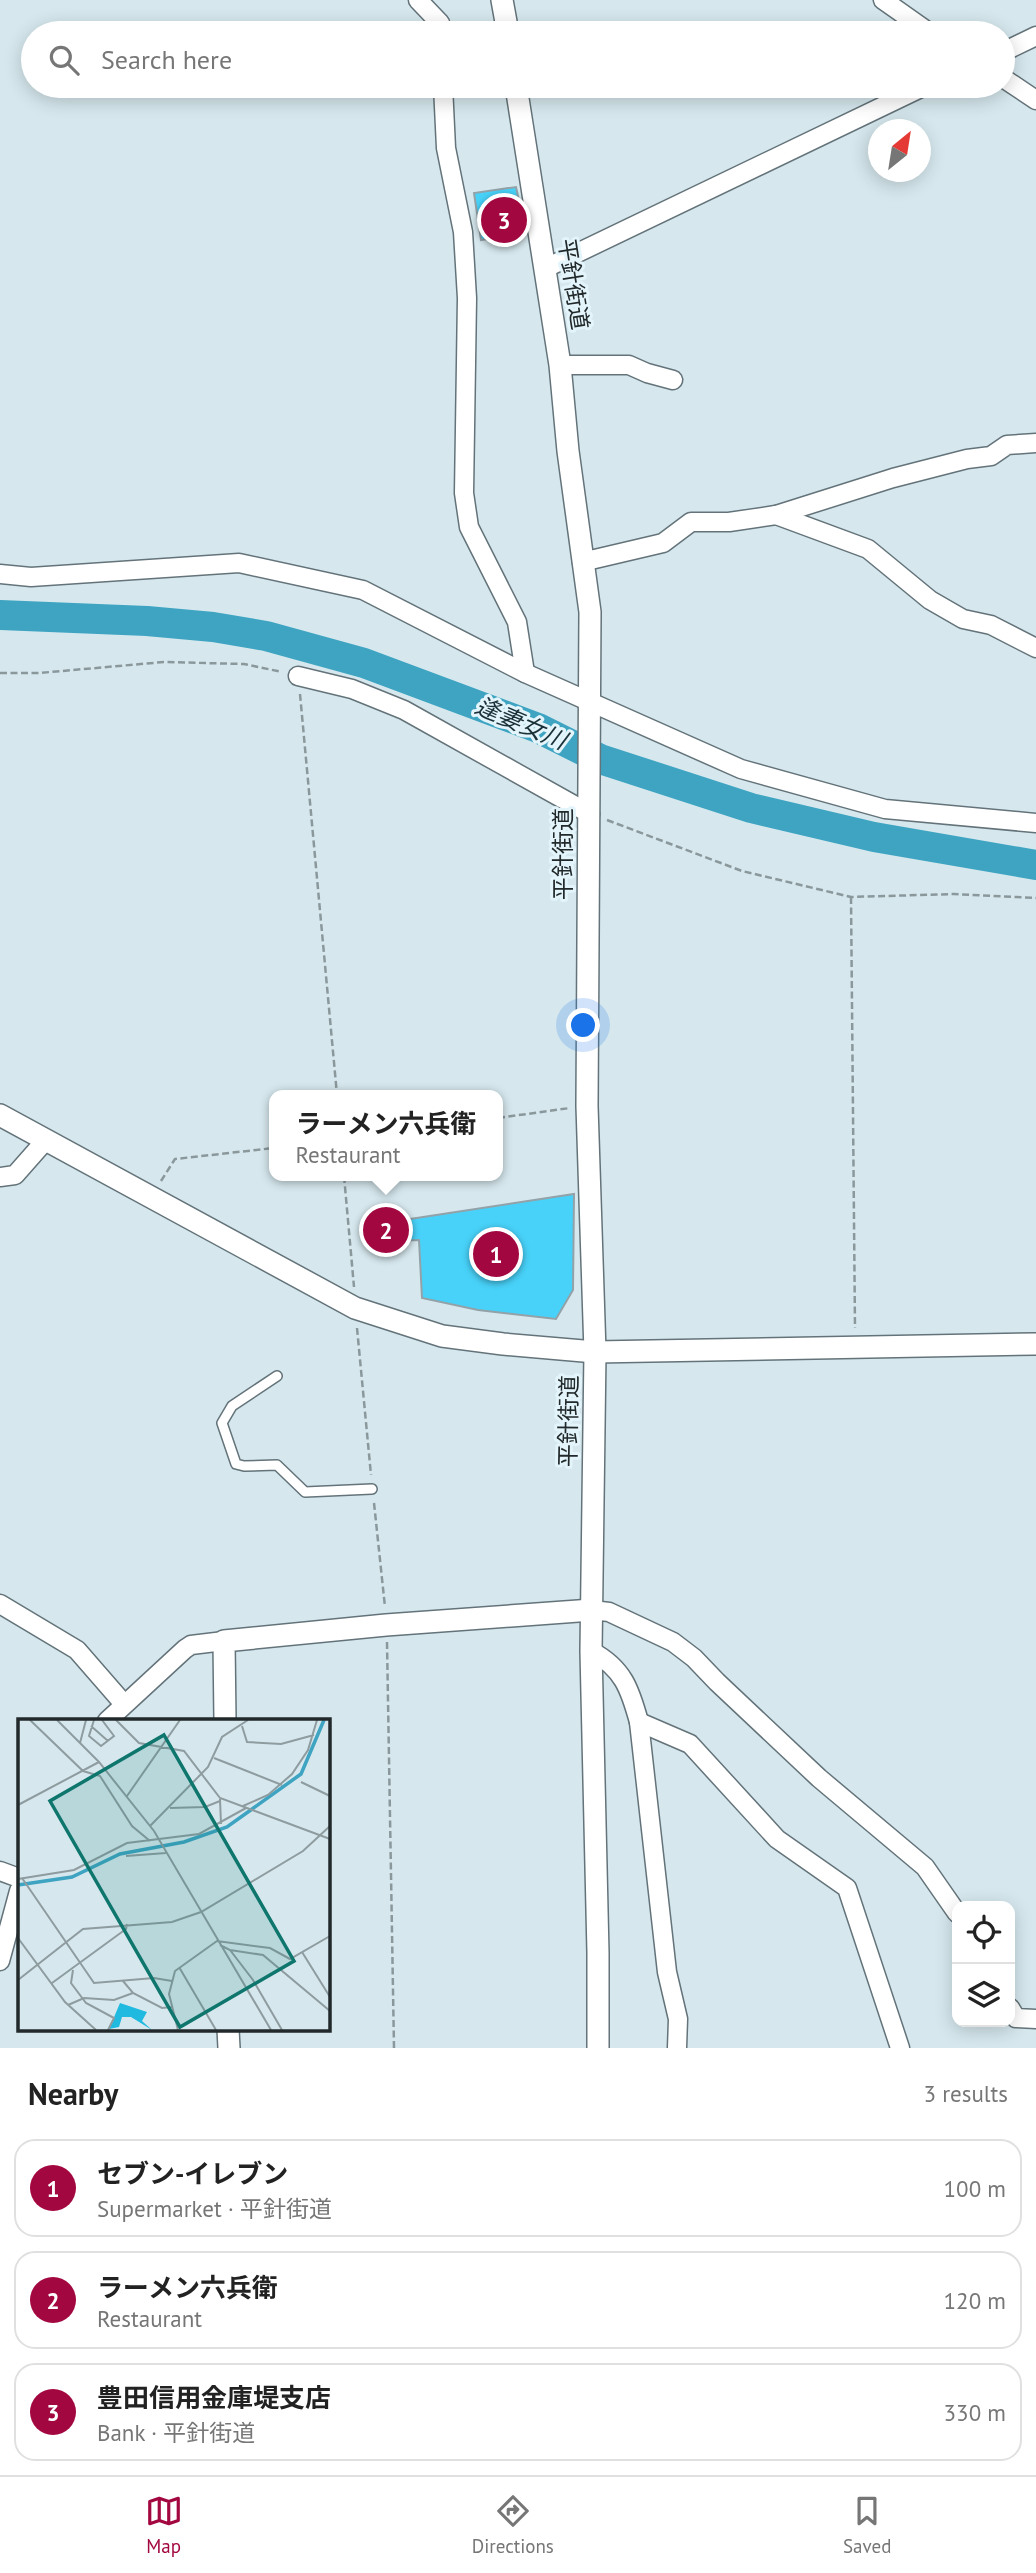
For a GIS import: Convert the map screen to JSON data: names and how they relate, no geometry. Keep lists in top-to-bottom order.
{
  "streets": {
    "street": ["平針街道"]
  },
  "water": ["逢妻女川"],
  "north": "top right",
  "page": {
    "search": "Search here",
    "pins": ["3", "2", "1"],
    "popup": ["ラーメン六兵衛", "Restaurant"],
    "heading": ["Nearby", "3 results"],
    "list": [
      {
        "mark": "1",
        "name": "セブン-イレブン",
        "note": "Supermarket · 平針街道",
        "value": "100 m"
      },
      {
        "mark": "2",
        "name": "ラーメン六兵衛",
        "note": "Restaurant",
        "value": "120 m"
      },
      {
        "mark": "3",
        "name": "豊田信用金庫堤支店",
        "note": "Bank · 平針街道",
        "value": "330 m"
      }
    ],
    "nav": ["Map", "Directions", "Saved"]
  }
}
